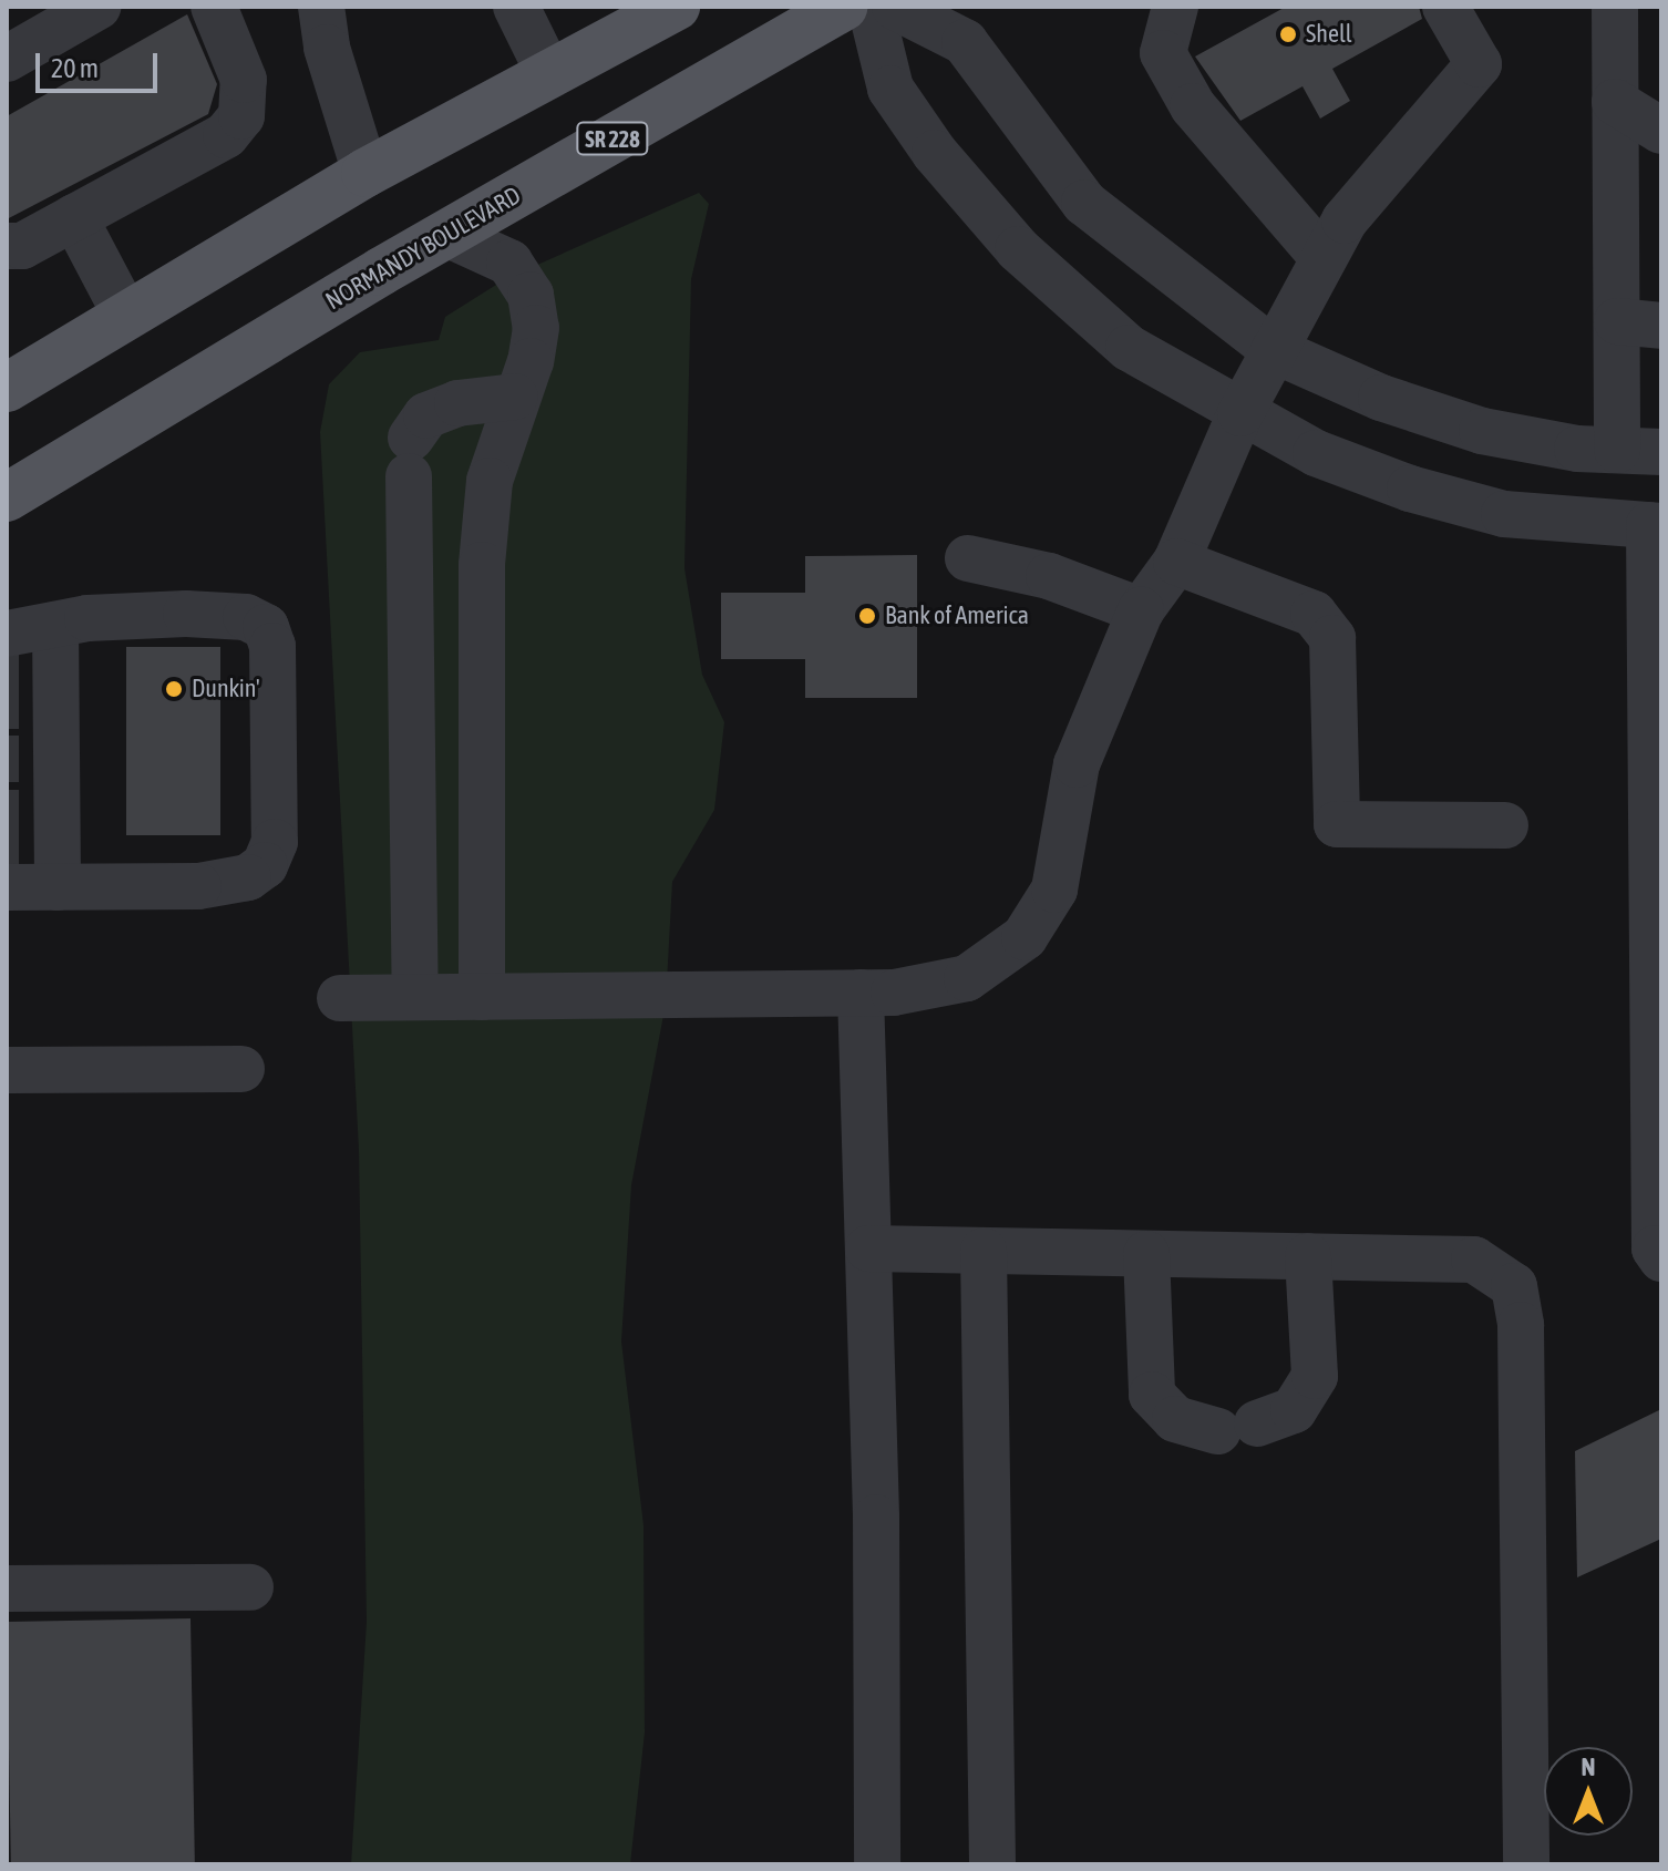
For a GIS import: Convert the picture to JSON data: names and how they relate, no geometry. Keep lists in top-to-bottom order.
{
  "streets": {
    "main road": ["SR 228", "NORMANDY BOULEVARD"]
  },
  "places": ["Shell", "Bank of America", "Dunkin'"],
  "scale_bar": "20 m",
  "north": "top"
}
